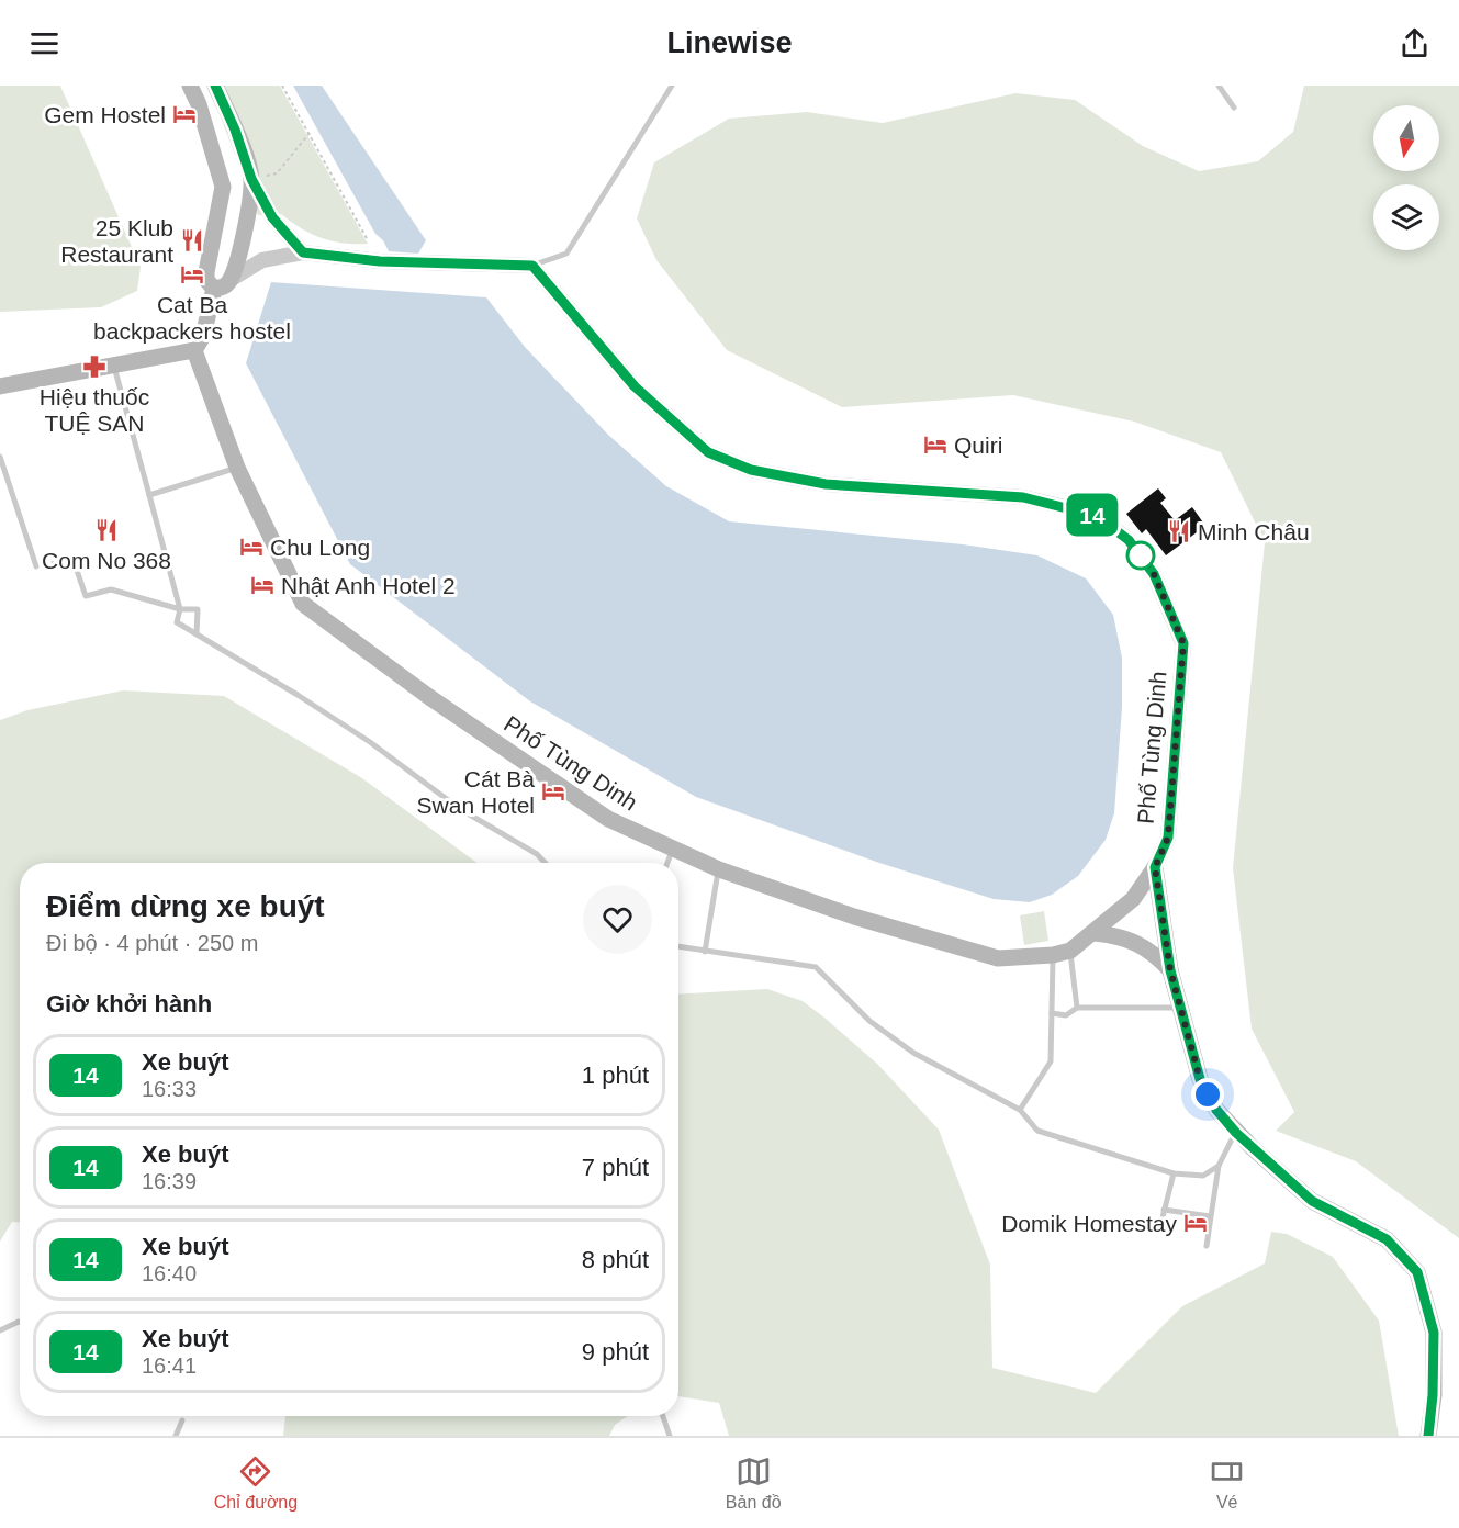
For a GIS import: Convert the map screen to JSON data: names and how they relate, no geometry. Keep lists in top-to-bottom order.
{
  "streets": {
    "main road": ["Phố Tùng Dinh"]
  },
  "places": {
    "hotel": [
      "Gem Hostel",
      "Cat Ba backpackers hostel",
      "Quiri",
      "Chu Long",
      "Nhật Anh Hotel 2",
      "Cát Bà Swan Hotel",
      "Domik Homestay"
    ],
    "restaurant": ["25 Klub Restaurant", "Com No 368", "Minh Châu"],
    "pharmacy": ["Hiệu thuốc TUỆ SAN"]
  },
  "lines": ["bus line 14"],
  "north": "bottom",
  "page": {
    "header": "Linewise",
    "on_map": "14",
    "heading": [
      ["Điểm dừng xe buýt", "Đi bộ · 4 phút · 250 m"],
      "Giờ khởi hành"
    ],
    "list": [
      {
        "mark": "14",
        "name": "Xe buýt",
        "note": "16:33",
        "value": "1 phút"
      },
      {
        "mark": "14",
        "name": "Xe buýt",
        "note": "16:39",
        "value": "7 phút"
      },
      {
        "mark": "14",
        "name": "Xe buýt",
        "note": "16:40",
        "value": "8 phút"
      },
      {
        "mark": "14",
        "name": "Xe buýt",
        "note": "16:41",
        "value": "9 phút"
      }
    ],
    "tabs": ["Chỉ đường", "Bản đồ", "Vé"]
  }
}
